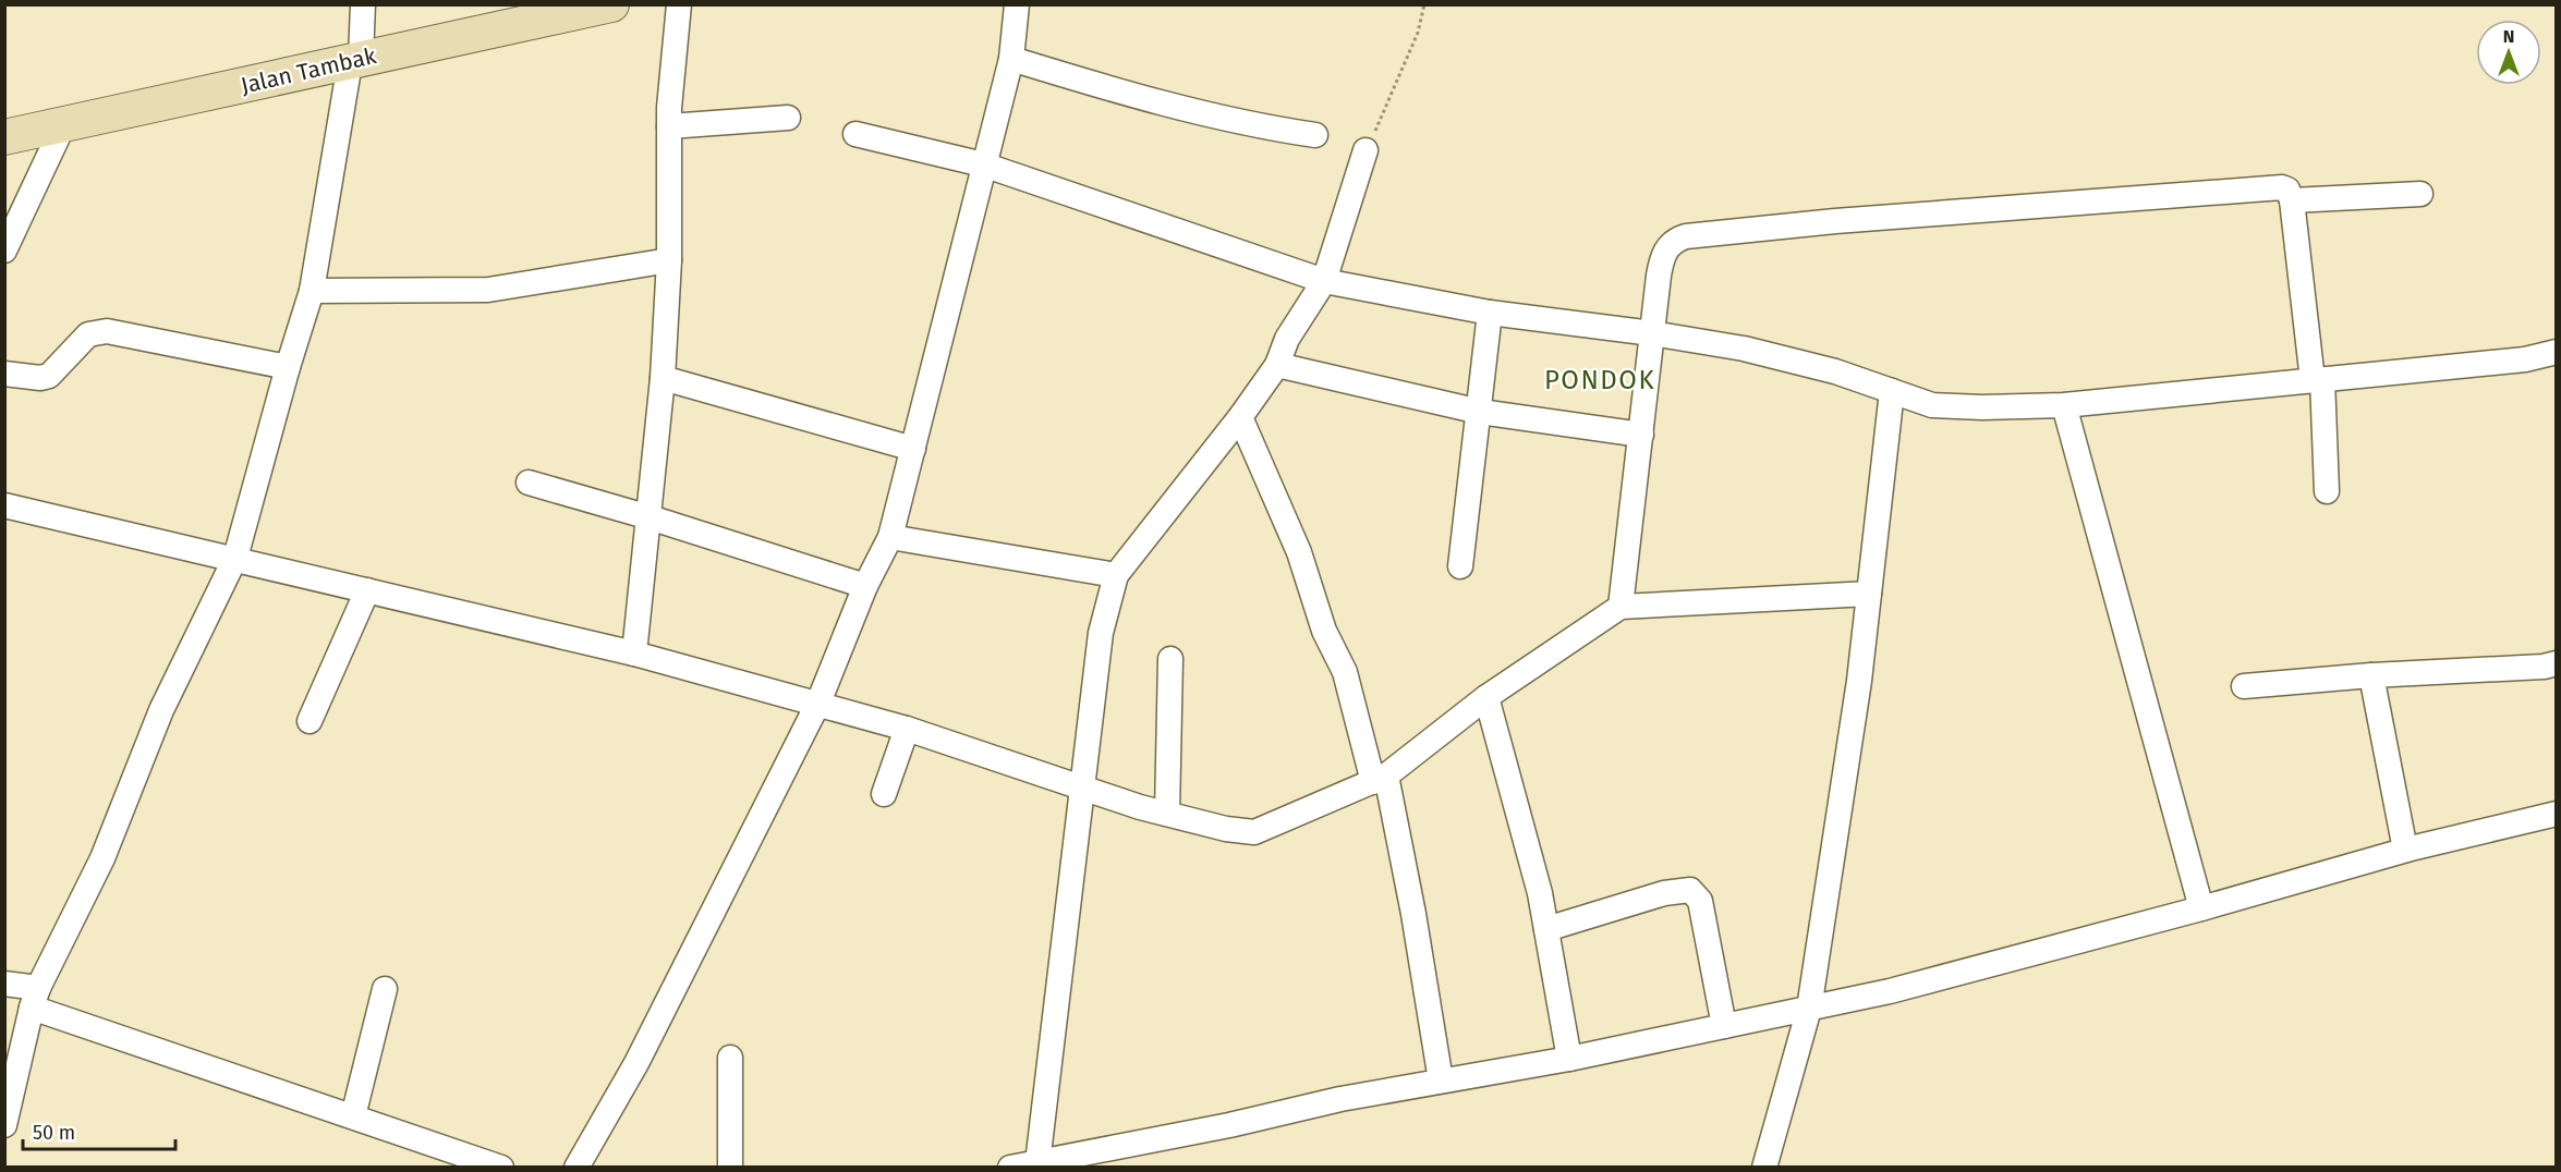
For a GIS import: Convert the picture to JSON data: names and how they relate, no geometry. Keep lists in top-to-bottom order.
{
  "streets": {
    "street": ["Jalan Tambak"]
  },
  "districts": ["PONDOK"],
  "scale_bar": "50 m",
  "north": "top"
}
